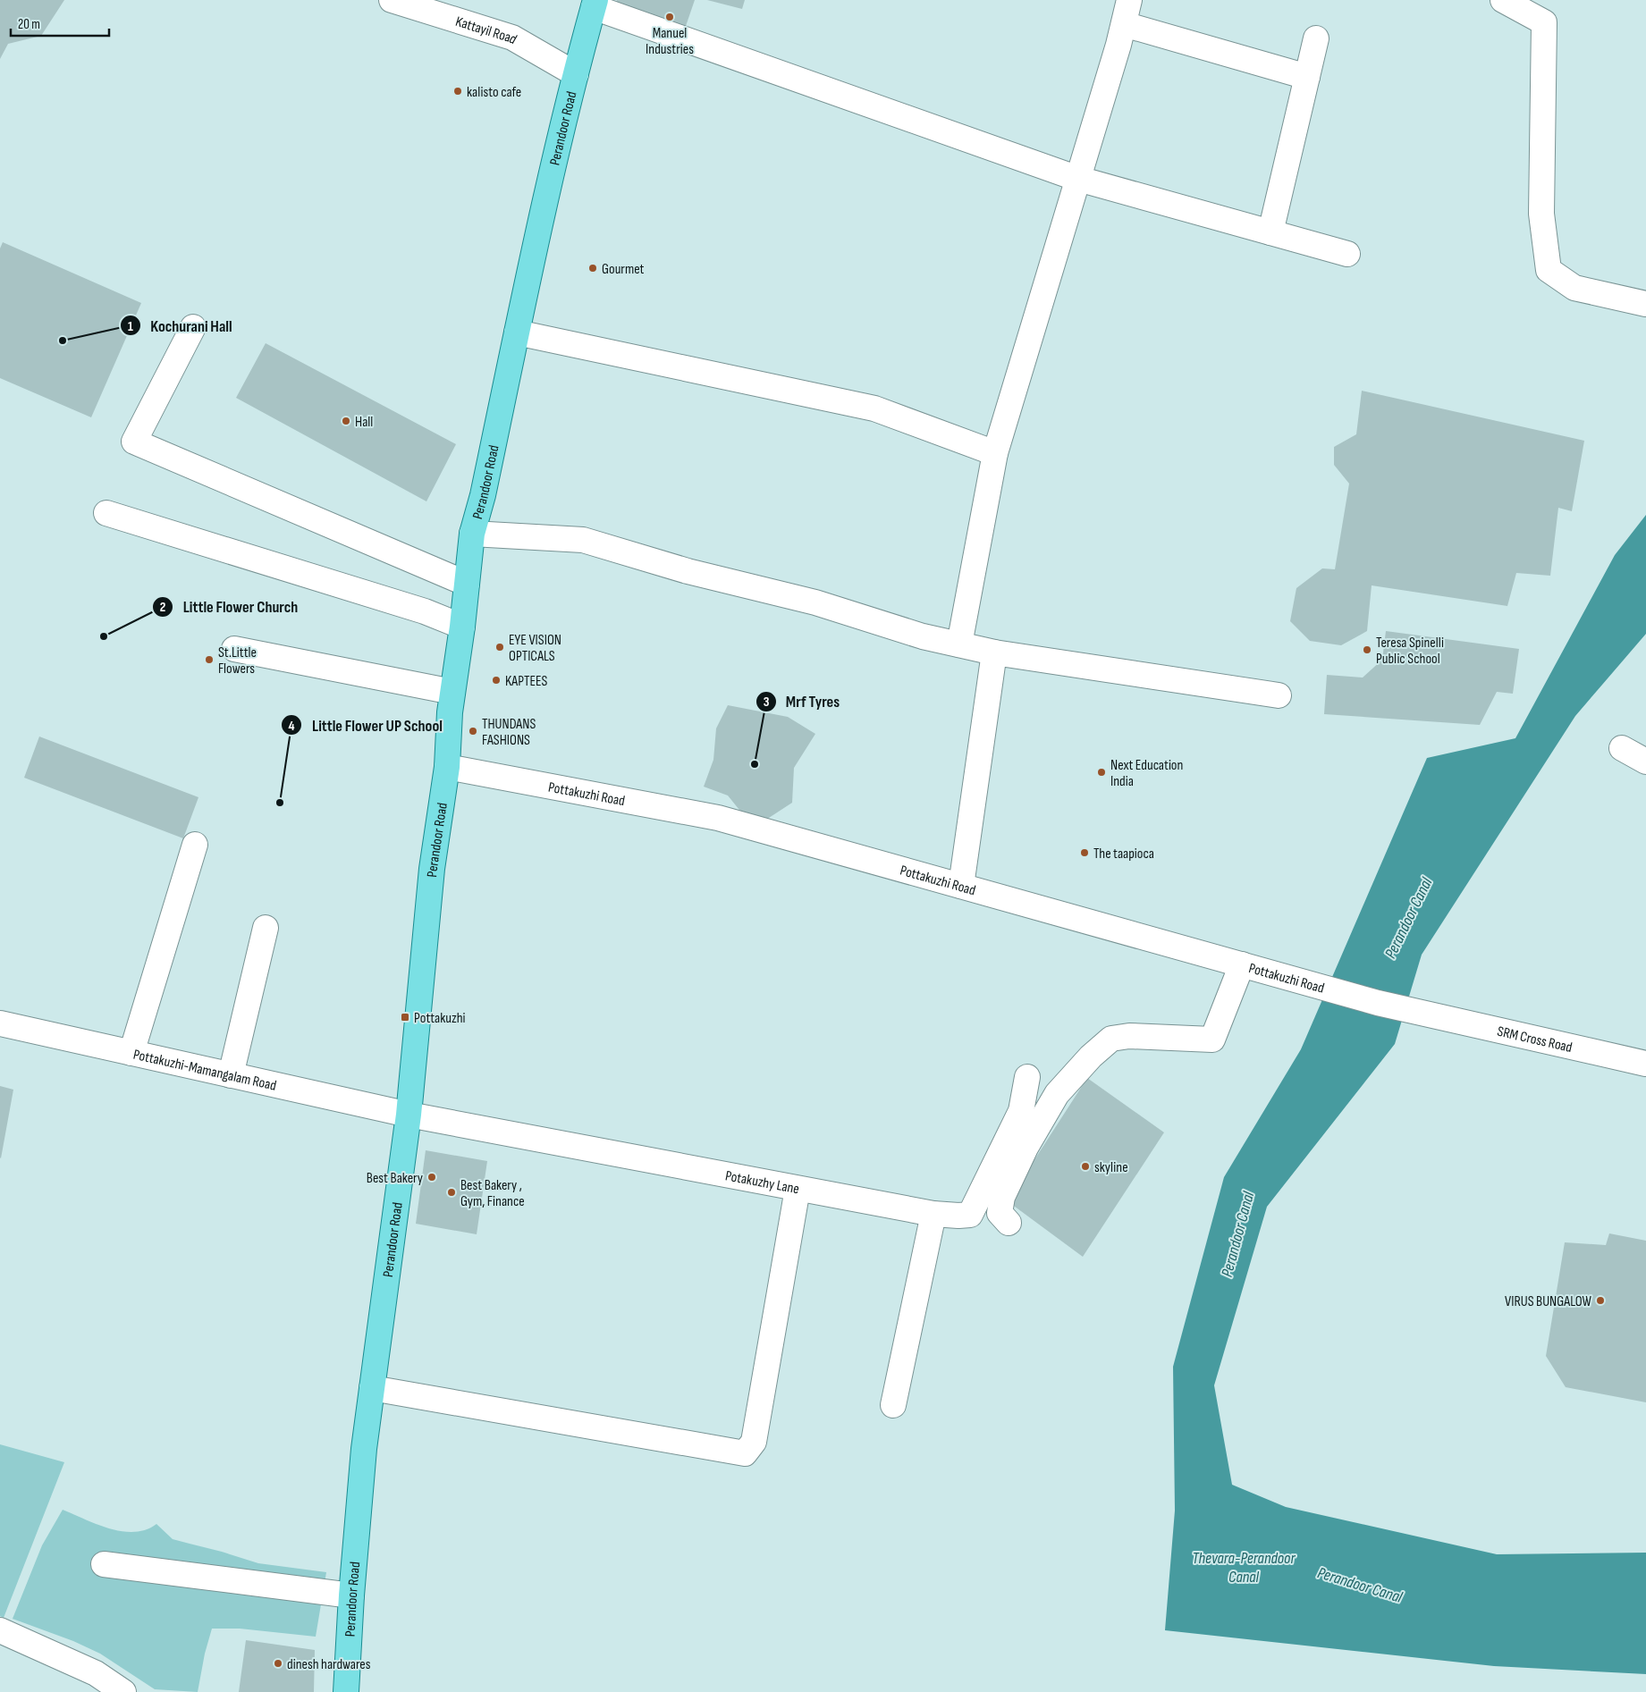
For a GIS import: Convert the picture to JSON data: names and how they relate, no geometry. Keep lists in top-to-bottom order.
{
  "streets": {
    "main road": ["Perandoor Road"],
    "street": [
      "Kattayil Road",
      "Pottakuzhi Road",
      "SRM Cross Road",
      "Pottakuzhi-Mamangalam Road",
      "Potakuzhy Lane"
    ]
  },
  "crossings": [
    ["Kattayil Road", "Perandoor Road"],
    ["Perandoor Road", "Pottakuzhi Road"],
    ["Perandoor Road", "Pottakuzhi-Mamangalam Road"],
    ["Perandoor Road", "Potakuzhy Lane"],
    ["Pottakuzhi Road", "SRM Cross Road"],
    ["Pottakuzhi-Mamangalam Road", "Potakuzhy Lane"]
  ],
  "water": ["Perandoor Canal", "Thevara-Perandoor Canal"],
  "places": {
    "other": [
      "Manuel Industries",
      "kalisto cafe",
      "Gourmet",
      "Kochurani Hall",
      "Hall",
      "Little Flower Church",
      "EYE VISION OPTICALS",
      "Teresa Spinelli Public School",
      "St.Little Flowers",
      "KAPTEES",
      "THUNDANS FASHIONS",
      "Mrf Tyres",
      "Next Education India",
      "Little Flower UP School",
      "The taapioca",
      "skyline",
      "Best Bakery",
      "Best Bakery , Gym, Finance",
      "VIRUS BUNGALOW",
      "dinesh hardwares"
    ],
    "transit": ["Pottakuzhi"]
  },
  "scale_bar": "20 m"
}
